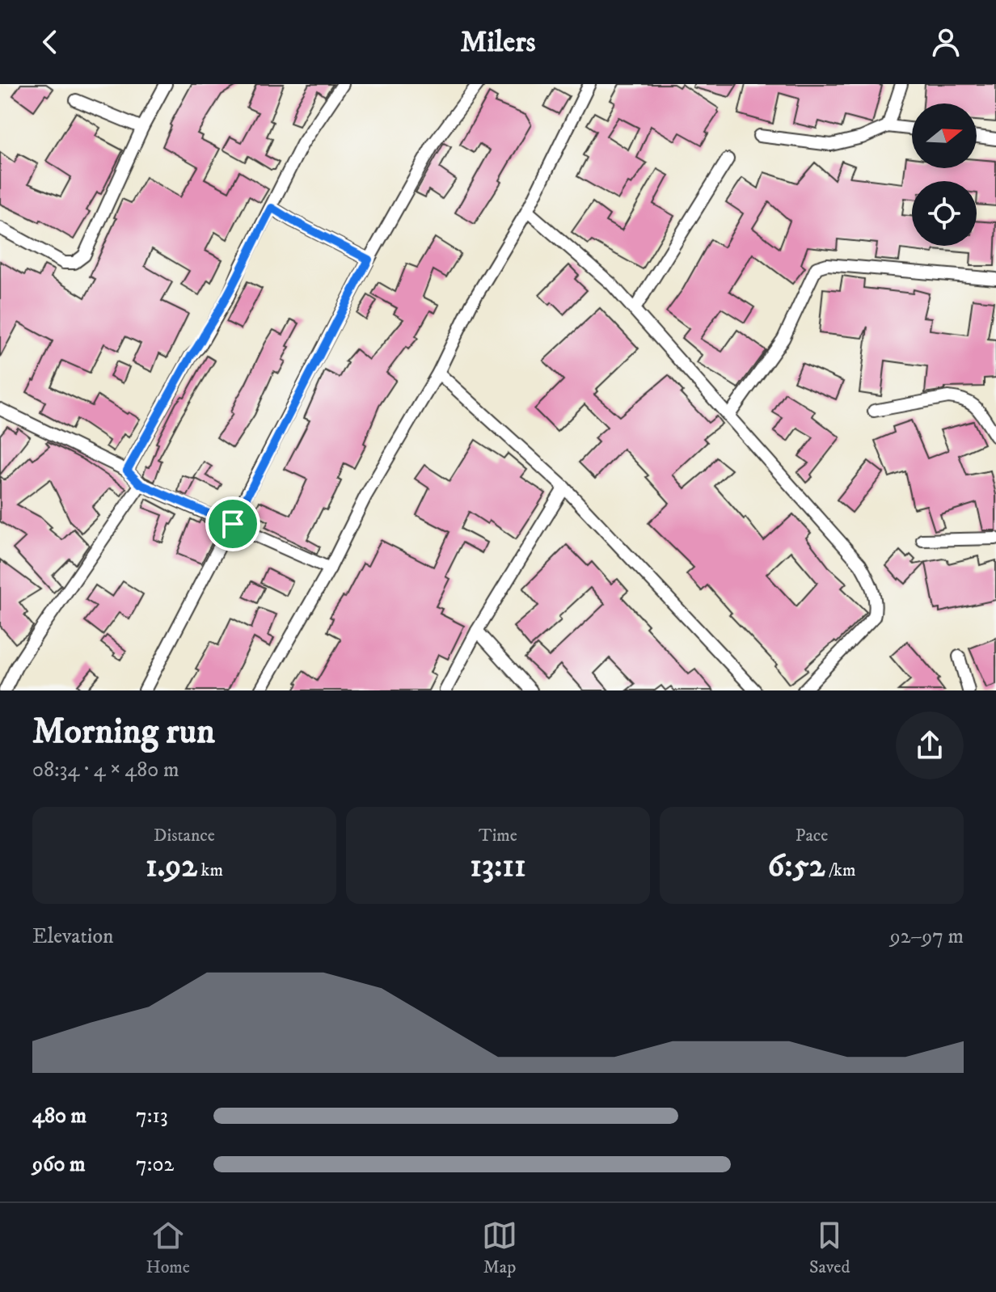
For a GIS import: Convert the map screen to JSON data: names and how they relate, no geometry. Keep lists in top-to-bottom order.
{
  "north": "right",
  "page": {
    "header": "Milers",
    "heading": ["Morning run", "08:34 · 4 × 480 m"],
    "stats": [
      ["Distance", "1.92 km"],
      ["Time", "13:11"],
      ["Pace", "6:52 /km"]
    ],
    "chart": ["Elevation", "92–97 m"],
    "list": [
      {
        "name": "480 m",
        "note": "7:13"
      },
      {
        "name": "960 m",
        "note": "7:02"
      }
    ],
    "tabs": ["Home", "Map", "Saved"]
  }
}
